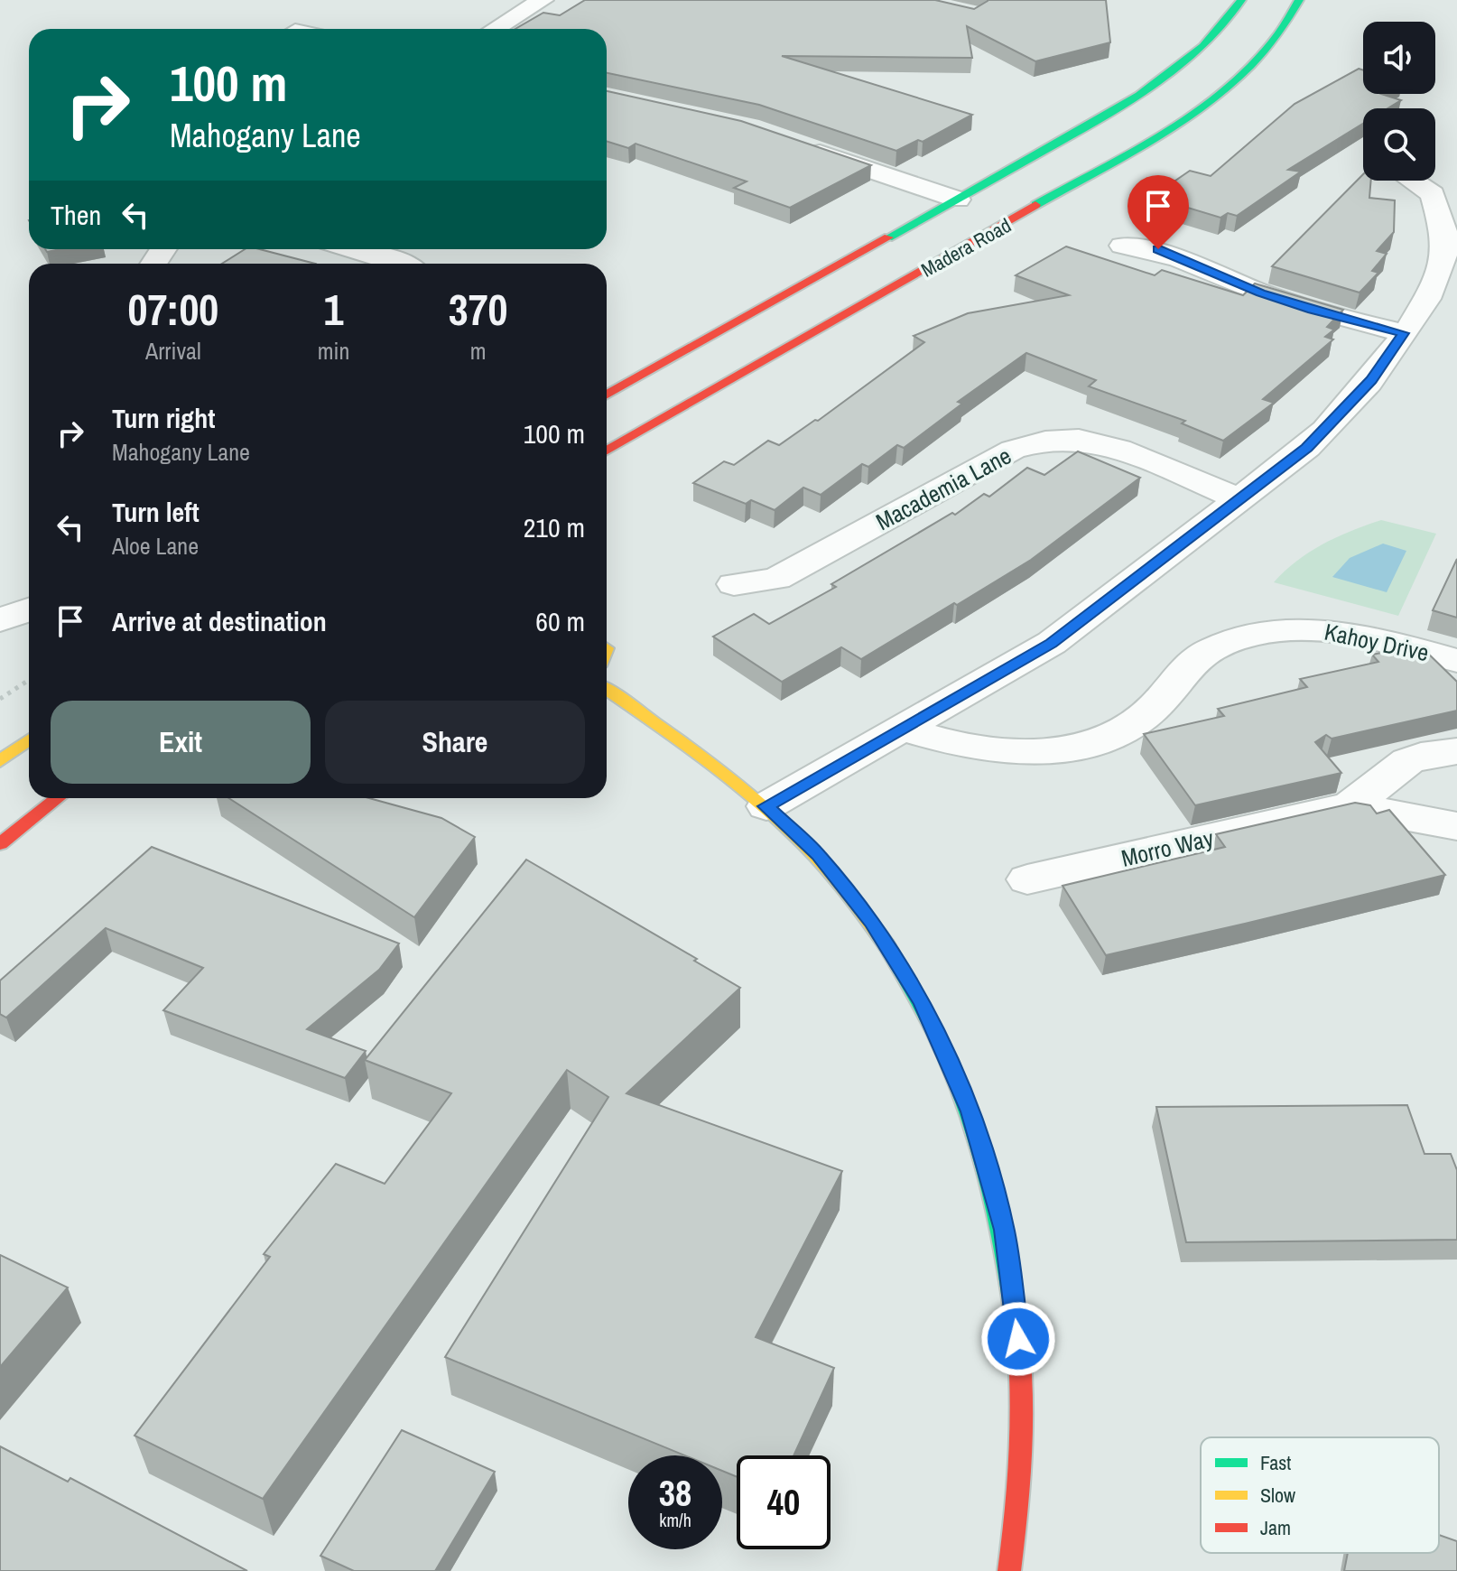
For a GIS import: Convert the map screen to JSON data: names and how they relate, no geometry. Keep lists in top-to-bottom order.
{
  "streets": {
    "main road": ["Madera Road"],
    "street": ["Macademia Lane", "Kahoy Drive", "Morro Way"]
  },
  "legend": ["Fast", "Slow", "Jam"],
  "page": {
    "turn": ["100 m", "Mahogany Lane"],
    "then": "Then",
    "eta": [
      "07:00",
      "Arrival",
      "1",
      "min",
      "370",
      "m"
    ],
    "list": [
      {
        "name": "Turn right",
        "note": "Mahogany Lane",
        "value": "100 m"
      },
      {
        "name": "Turn left",
        "note": "Aloe Lane",
        "value": "210 m"
      },
      {
        "name": "Arrive at destination",
        "value": "60 m"
      }
    ],
    "buttons": ["Exit", "Share"],
    "speed": "38 km/h",
    "limit": "40"
  }
}
